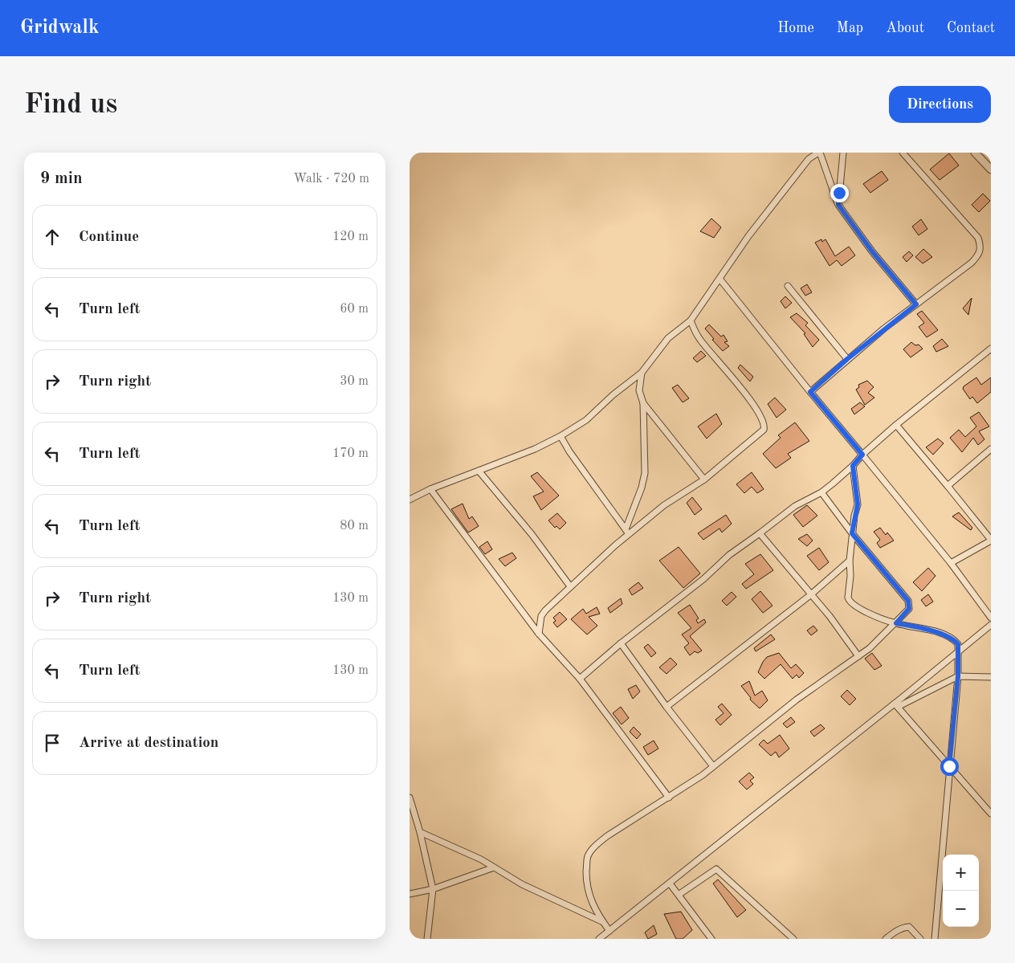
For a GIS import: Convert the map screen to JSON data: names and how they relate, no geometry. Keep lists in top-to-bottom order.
{
  "page": {
    "header": "Gridwalk",
    "nav": [
      "Home",
      "Map",
      "About",
      "Contact"
    ],
    "buttons": "Directions",
    "title": "Find us",
    "heading": ["9 min", "Walk · 720 m"],
    "list": [
      ["Continue", "120 m"],
      ["Turn left", "60 m"],
      ["Turn right", "30 m"],
      ["Turn left", "170 m"],
      ["Turn left", "80 m"],
      ["Turn right", "130 m"],
      ["Turn left", "130 m"],
      "Arrive at destination"
    ],
    "map_buttons": ["+", "−"]
  }
}
